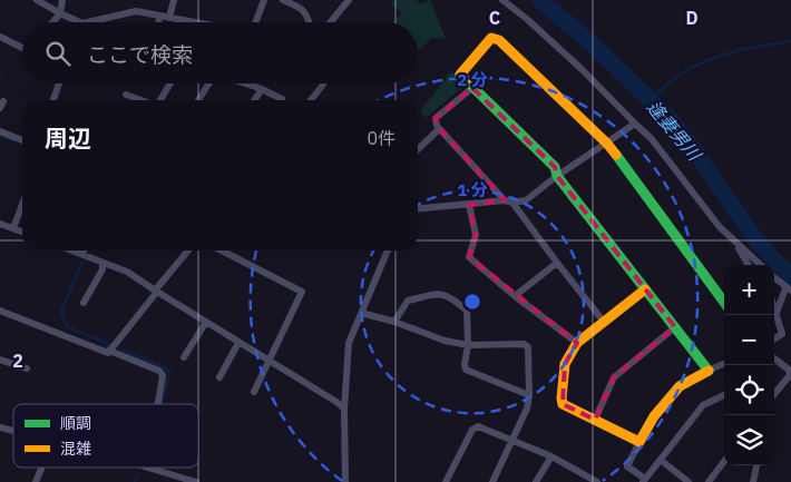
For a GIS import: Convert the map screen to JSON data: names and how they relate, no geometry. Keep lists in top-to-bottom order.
{
  "water": ["逢妻男川"],
  "legend": ["順調", "混雑"],
  "page": {
    "search": "ここで検索",
    "heading": ["周辺", "0件"],
    "map_buttons": ["+", "−"]
  },
  "grid": {
    "columns": ["C", "D"],
    "rows": ["2"]
  },
  "rings": ["2 分", "1 分"]
}
